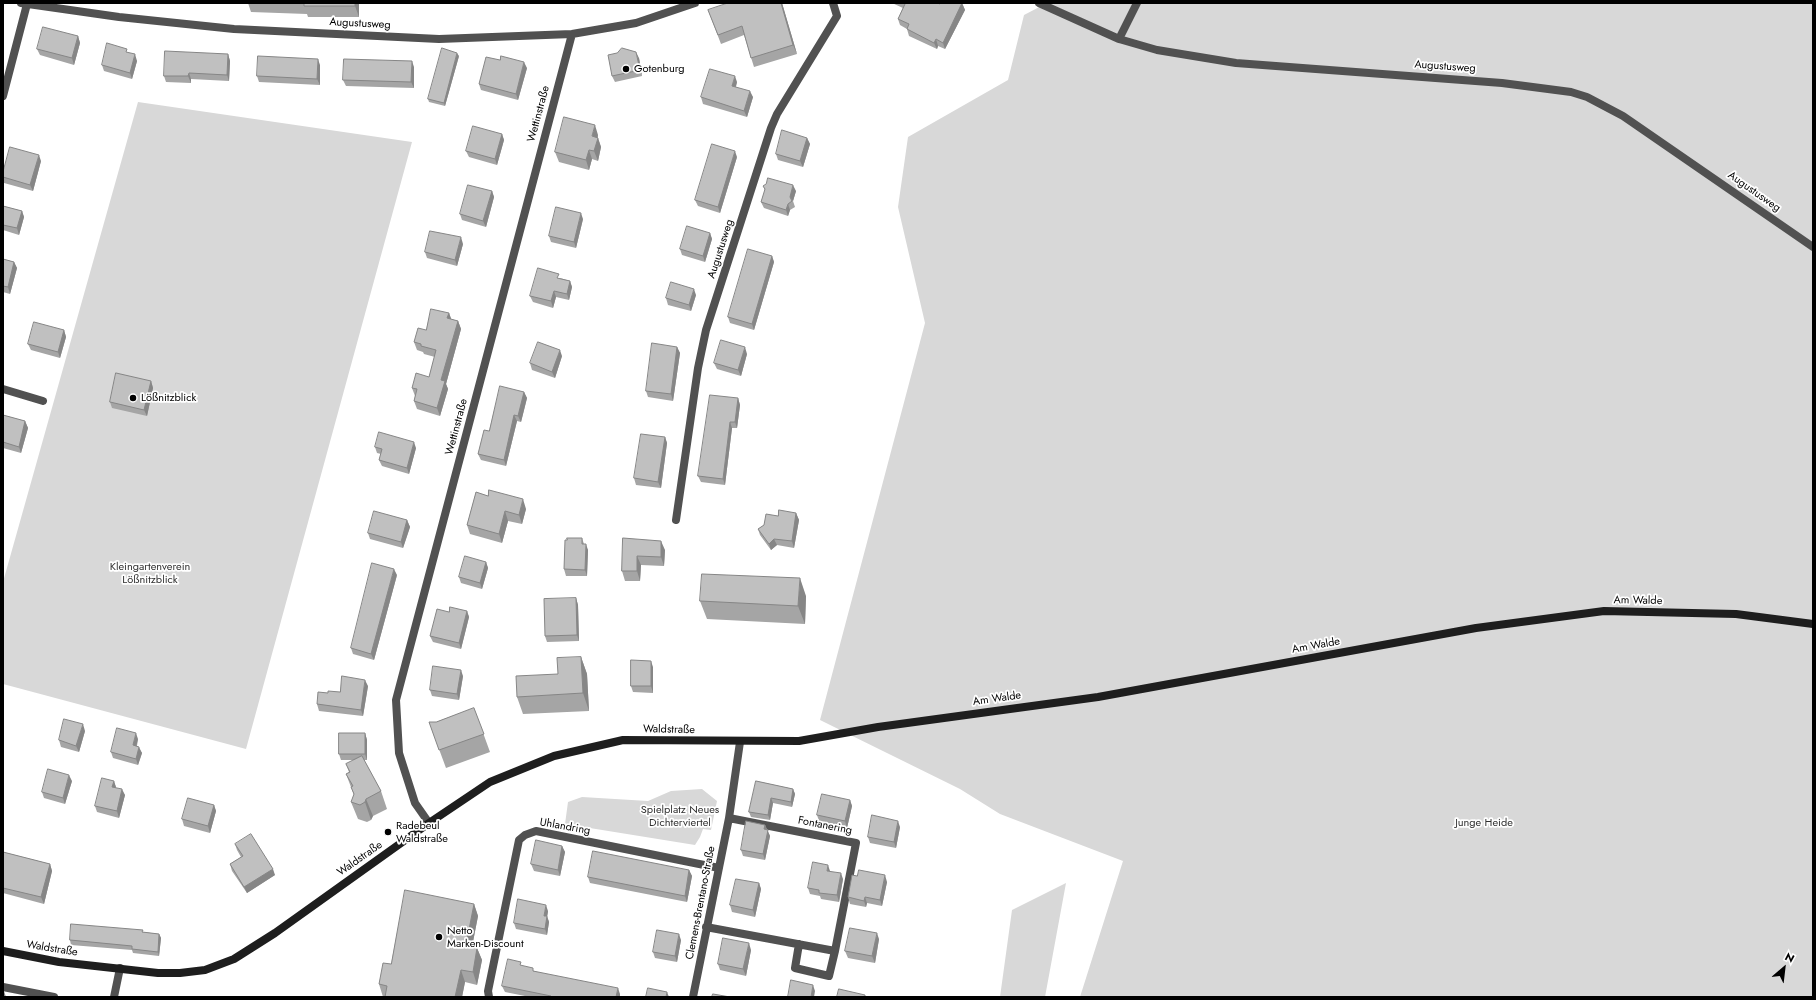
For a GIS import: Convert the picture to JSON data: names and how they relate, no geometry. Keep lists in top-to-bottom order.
{
  "streets": {
    "street": [
      "Augustusweg",
      "Wettinstraße",
      "Am Walde",
      "Waldstraße",
      "Fontanering",
      "Uhlandring",
      "Clemens-Brentano-Straße"
    ]
  },
  "crossings": [
    ["Augustusweg", "Wettinstraße"],
    ["Wettinstraße", "Waldstraße"],
    ["Am Walde", "Waldstraße"],
    ["Waldstraße", "Clemens-Brentano-Straße"],
    ["Fontanering", "Clemens-Brentano-Straße"],
    ["Uhlandring", "Clemens-Brentano-Straße"]
  ],
  "parks": ["Kleingartenverein Lößnitzblick", "Spielplatz Neues Dichterviertel", "Junge Heide"],
  "places": [
    "Gotenburg",
    "Lößnitzblick",
    "Radebeul Waldstraße",
    "Netto Marken-Discount"
  ],
  "north": "top right"
}
